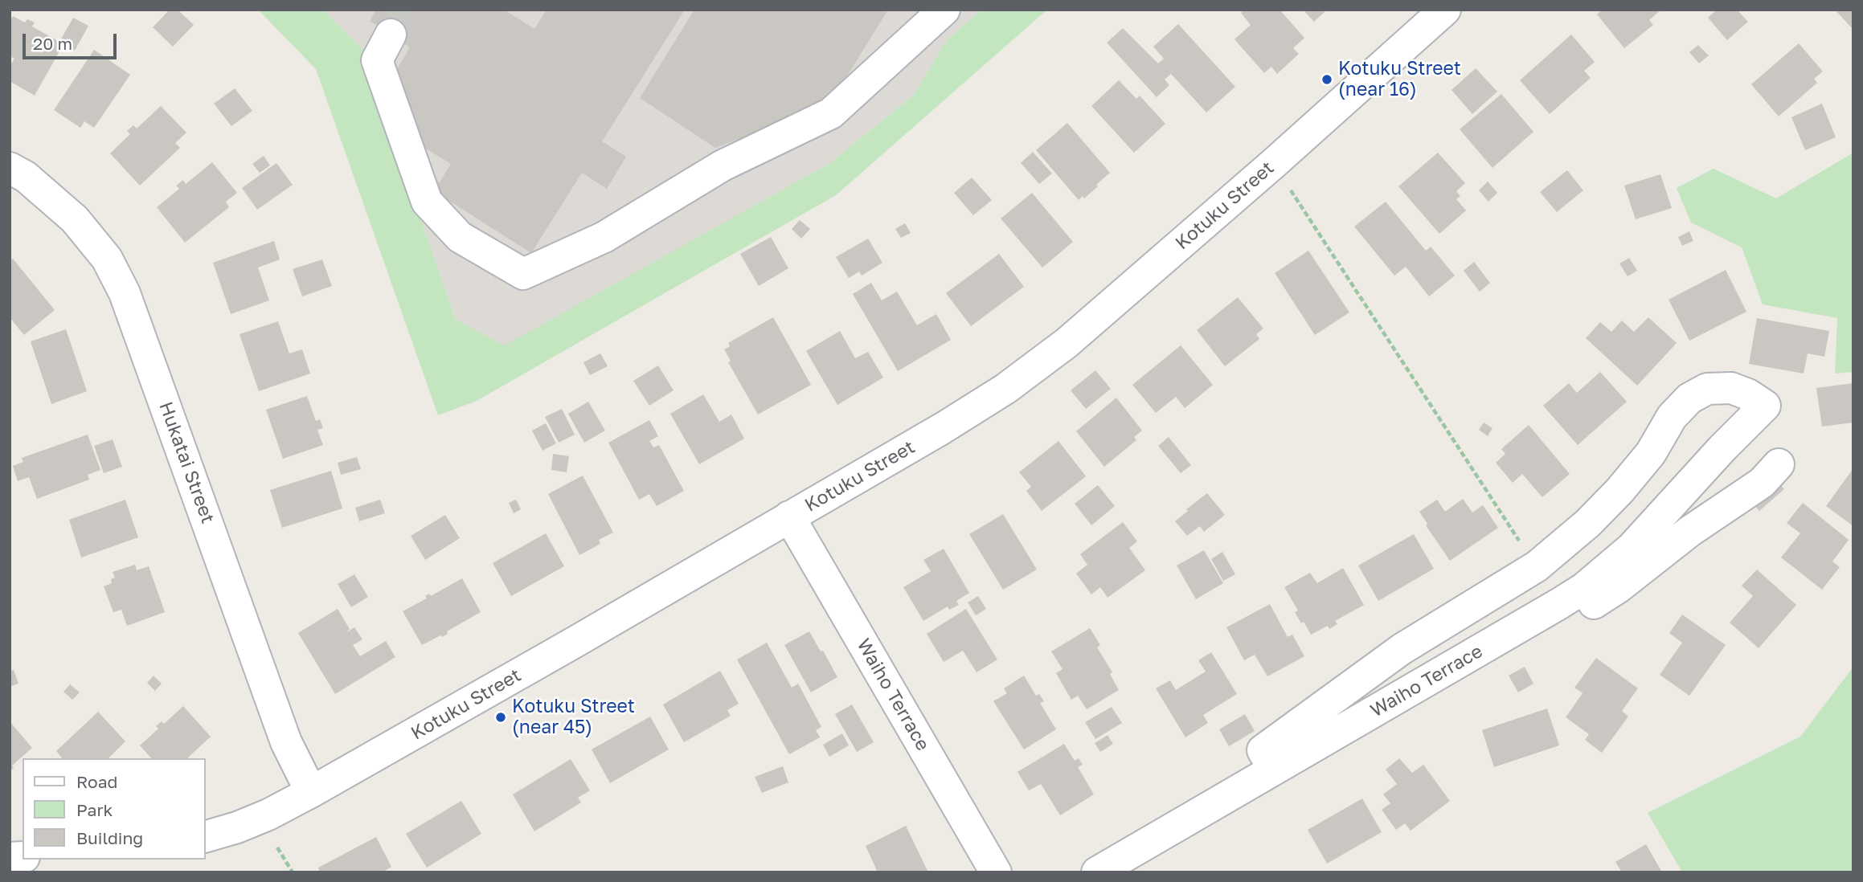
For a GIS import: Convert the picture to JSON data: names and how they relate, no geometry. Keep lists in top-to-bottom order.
{
  "streets": {
    "street": ["Kotuku Street", "Hukatai Street", "Waiho Terrace"]
  },
  "crossings": [
    ["Kotuku Street", "Hukatai Street"],
    ["Kotuku Street", "Waiho Terrace"]
  ],
  "places": ["Kotuku Street (near 16)", "Kotuku Street (near 45)"],
  "legend": ["Road", "Park", "Building"],
  "scale_bar": "20 m"
}
